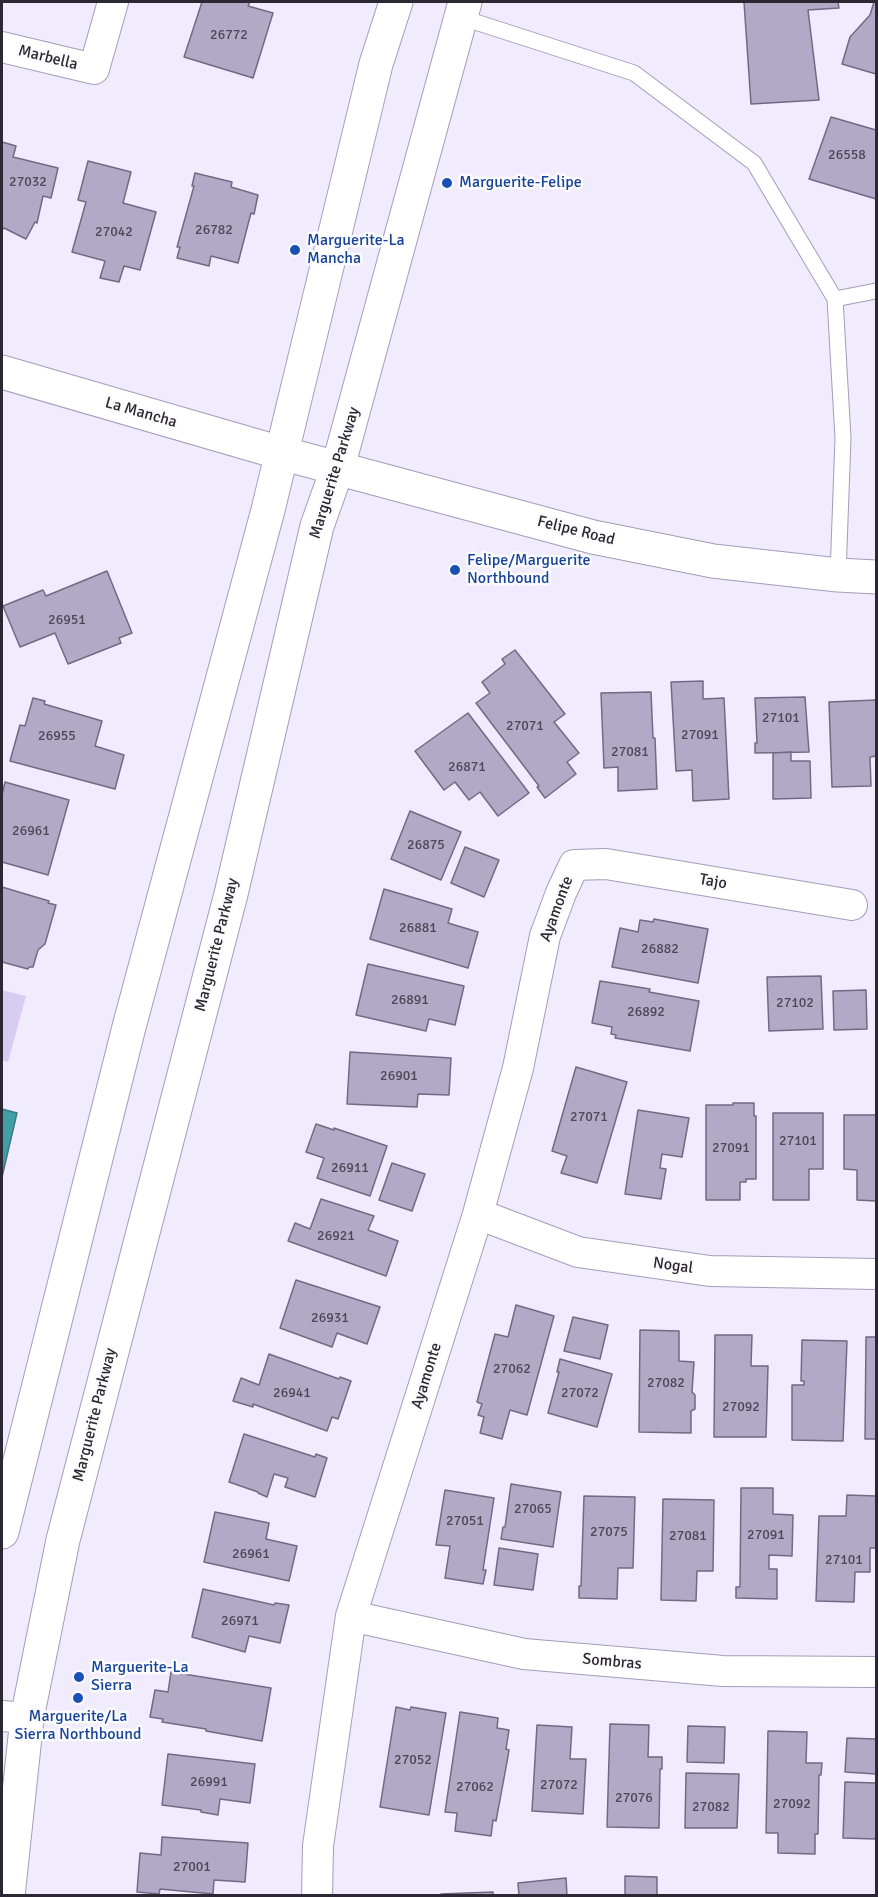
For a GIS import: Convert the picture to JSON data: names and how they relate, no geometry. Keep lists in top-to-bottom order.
{
  "streets": {
    "main road": ["La Mancha", "Marguerite Parkway", "Felipe Road"],
    "street": [
      "Marbella",
      "Tajo",
      "Ayamonte",
      "Nogal",
      "Sombras"
    ]
  },
  "crossings": [
    ["La Mancha", "Felipe Road"],
    ["Marguerite Parkway", "Felipe Road"],
    ["Tajo", "Ayamonte"],
    ["Ayamonte", "Nogal"],
    ["Ayamonte", "Sombras"]
  ],
  "places": [
    "Marguerite-Felipe",
    "Marguerite-La Mancha",
    "Felipe/Marguerite Northbound",
    "Marguerite-La Sierra",
    "Marguerite/La Sierra Northbound"
  ],
  "house_numbers": [
    "26772",
    "26558",
    "27032",
    "26782",
    "27042",
    "26951",
    "27101",
    "27071",
    "27091",
    "26955",
    "27081",
    "26871",
    "26961",
    "26875",
    "26881",
    "26882",
    "26891",
    "27102",
    "26892",
    "26901",
    "27071",
    "27101",
    "27091",
    "26911",
    "26921",
    "26931",
    "27062",
    "27082",
    "26941",
    "27072",
    "27092",
    "27065",
    "27051",
    "27075",
    "27091",
    "27081",
    "26961",
    "27101",
    "26971",
    "27052",
    "26991",
    "27072",
    "27062",
    "27076",
    "27092",
    "27082",
    "27001"
  ]
}
